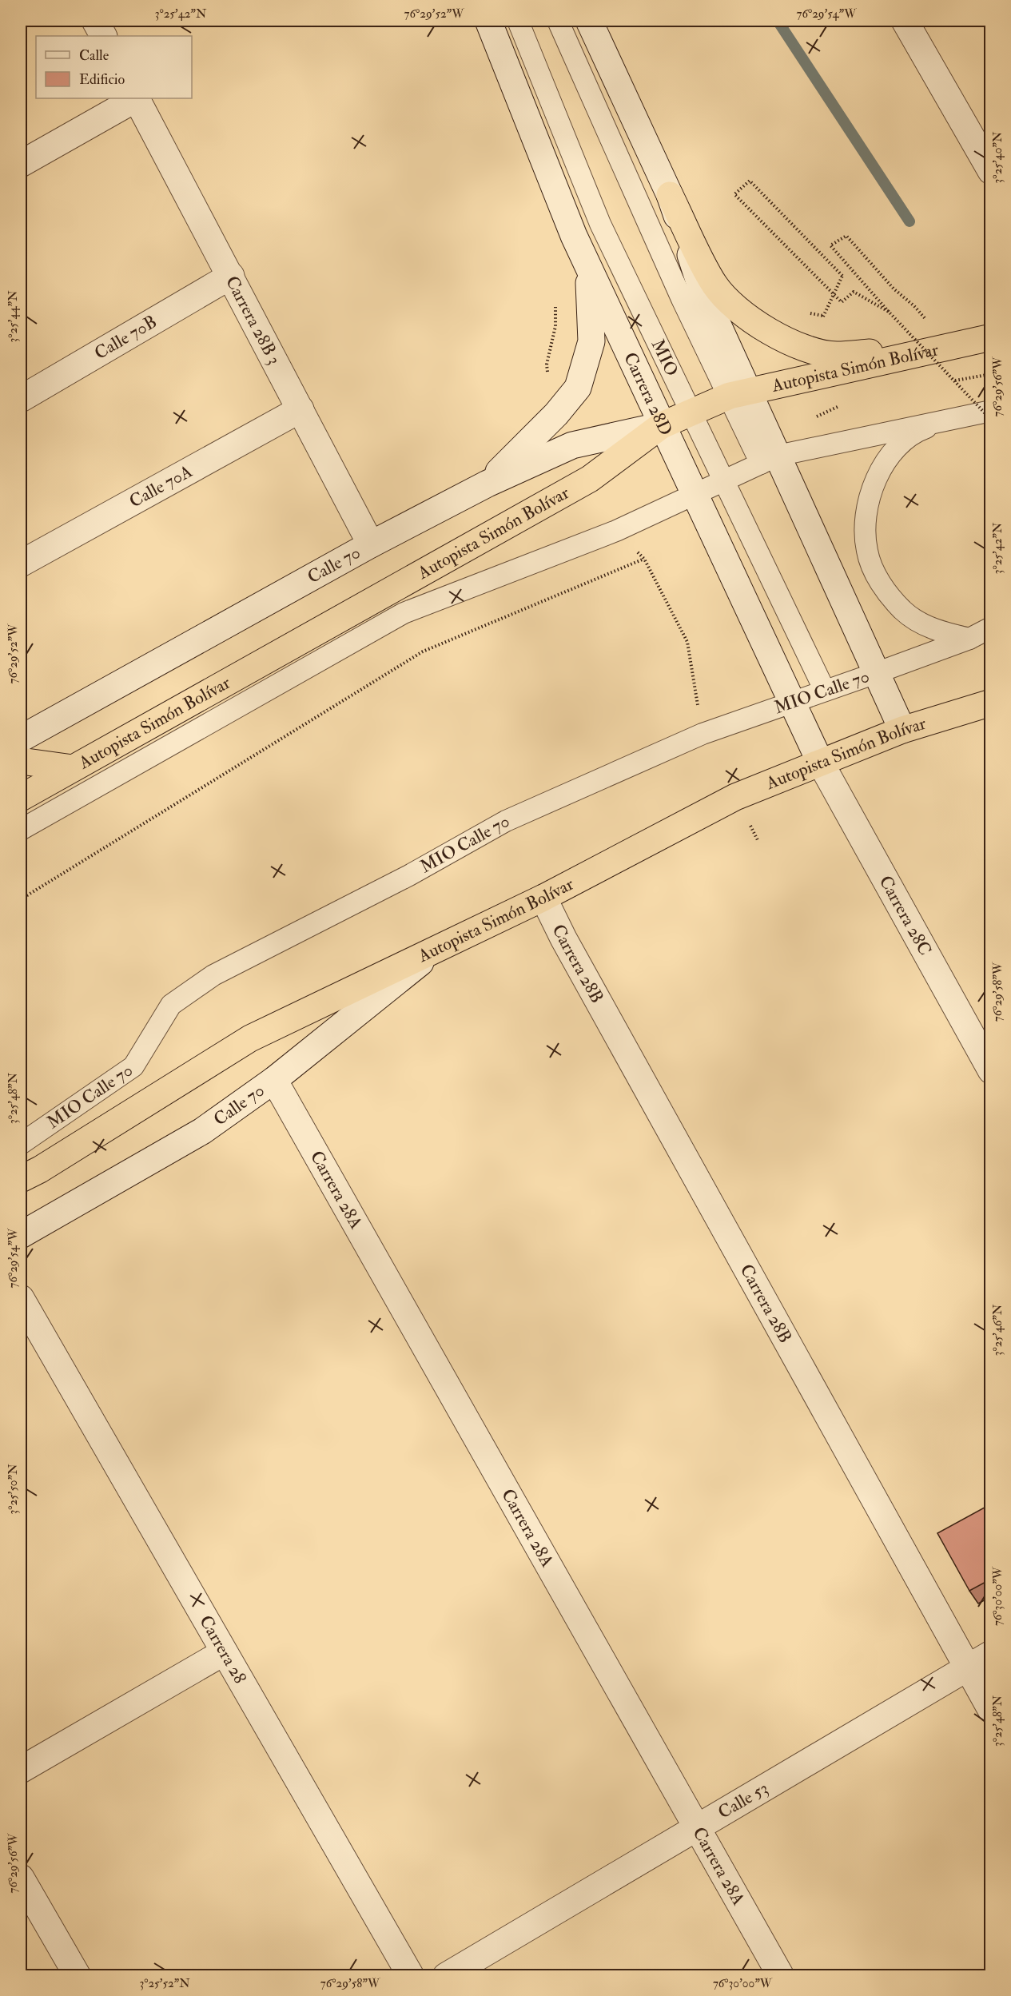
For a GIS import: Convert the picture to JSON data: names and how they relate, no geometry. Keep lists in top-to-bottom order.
{
  "streets": {
    "highway": ["Autopista Simón Bolívar"],
    "street": [
      "Carrera 28B 3",
      "Calle 70B",
      "Carrera 28D",
      "Calle 70A",
      "Calle 70",
      "Carrera 28C",
      "Carrera 28B",
      "Carrera 28A",
      "Carrera 28",
      "Calle 53"
    ],
    "lane": ["MIO", "MIO Calle 70"]
  },
  "crossings": [
    ["Carrera 28B 3", "Calle 70B"],
    ["Carrera 28B 3", "Calle 70A"],
    ["Carrera 28B 3", "Calle 70"],
    ["MIO", "Autopista Simón Bolívar"],
    ["MIO", "MIO Calle 70"],
    ["Autopista Simón Bolívar", "Carrera 28D"],
    ["Autopista Simón Bolívar", "Calle 70"],
    ["Autopista Simón Bolívar", "Carrera 28C"],
    ["Autopista Simón Bolívar", "Carrera 28B"],
    ["Carrera 28D", "Calle 70"],
    ["Carrera 28D", "MIO Calle 70"],
    ["Carrera 28D", "Carrera 28C"],
    ["Calle 70", "Carrera 28A"],
    ["Carrera 28B", "Calle 53"],
    ["Carrera 28A", "Calle 53"]
  ],
  "legend": ["Calle", "Edificio"],
  "coordinates": [
    "3°25'42\"N",
    "76°29'52\"W",
    "76°29'54\"W",
    "3°25'40\"N",
    "3°25'44\"N",
    "76°29'56\"W",
    "76°29'58\"W",
    "3°25'48\"N",
    "3°25'46\"N",
    "3°25'50\"N",
    "76°30'00\"W",
    "3°25'52\"N"
  ]
}
